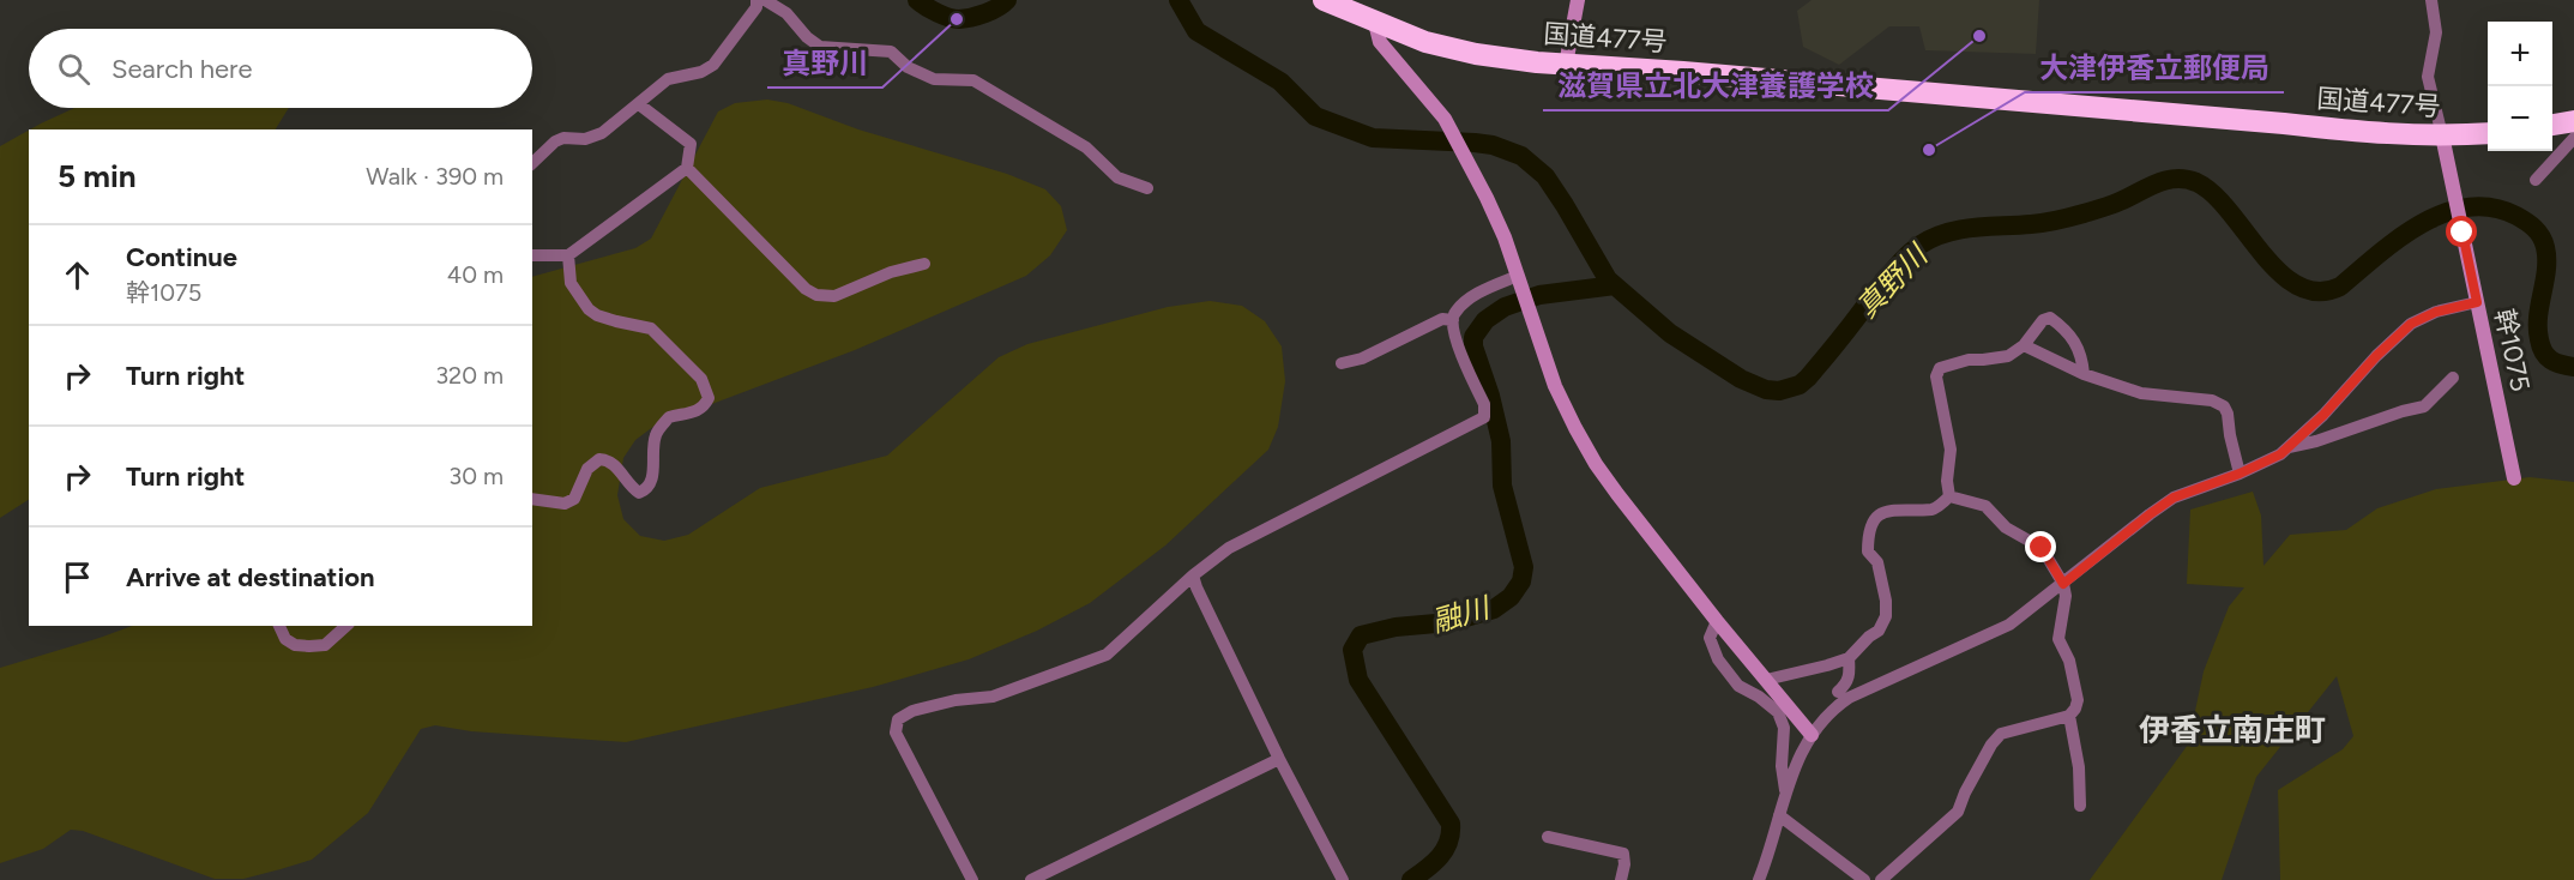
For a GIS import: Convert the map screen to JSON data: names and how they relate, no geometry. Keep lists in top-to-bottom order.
{
  "streets": {
    "highway": ["国道477号"],
    "street": ["幹1075"]
  },
  "crossings": [
    ["国道477号", "幹1075"]
  ],
  "districts": ["伊香立南庄町"],
  "water": ["真野川", "融川"],
  "places": ["真野川", "滋賀県立北大津養護学校", "大津伊香立郵便局"],
  "page": {
    "map_buttons": ["+", "−"],
    "search": "Search here",
    "heading": ["5 min", "Walk · 390 m"],
    "list": [
      ["Continue", "幹1075", "40 m"],
      ["Turn right", "320 m"],
      ["Turn right", "30 m"],
      "Arrive at destination"
    ]
  }
}
